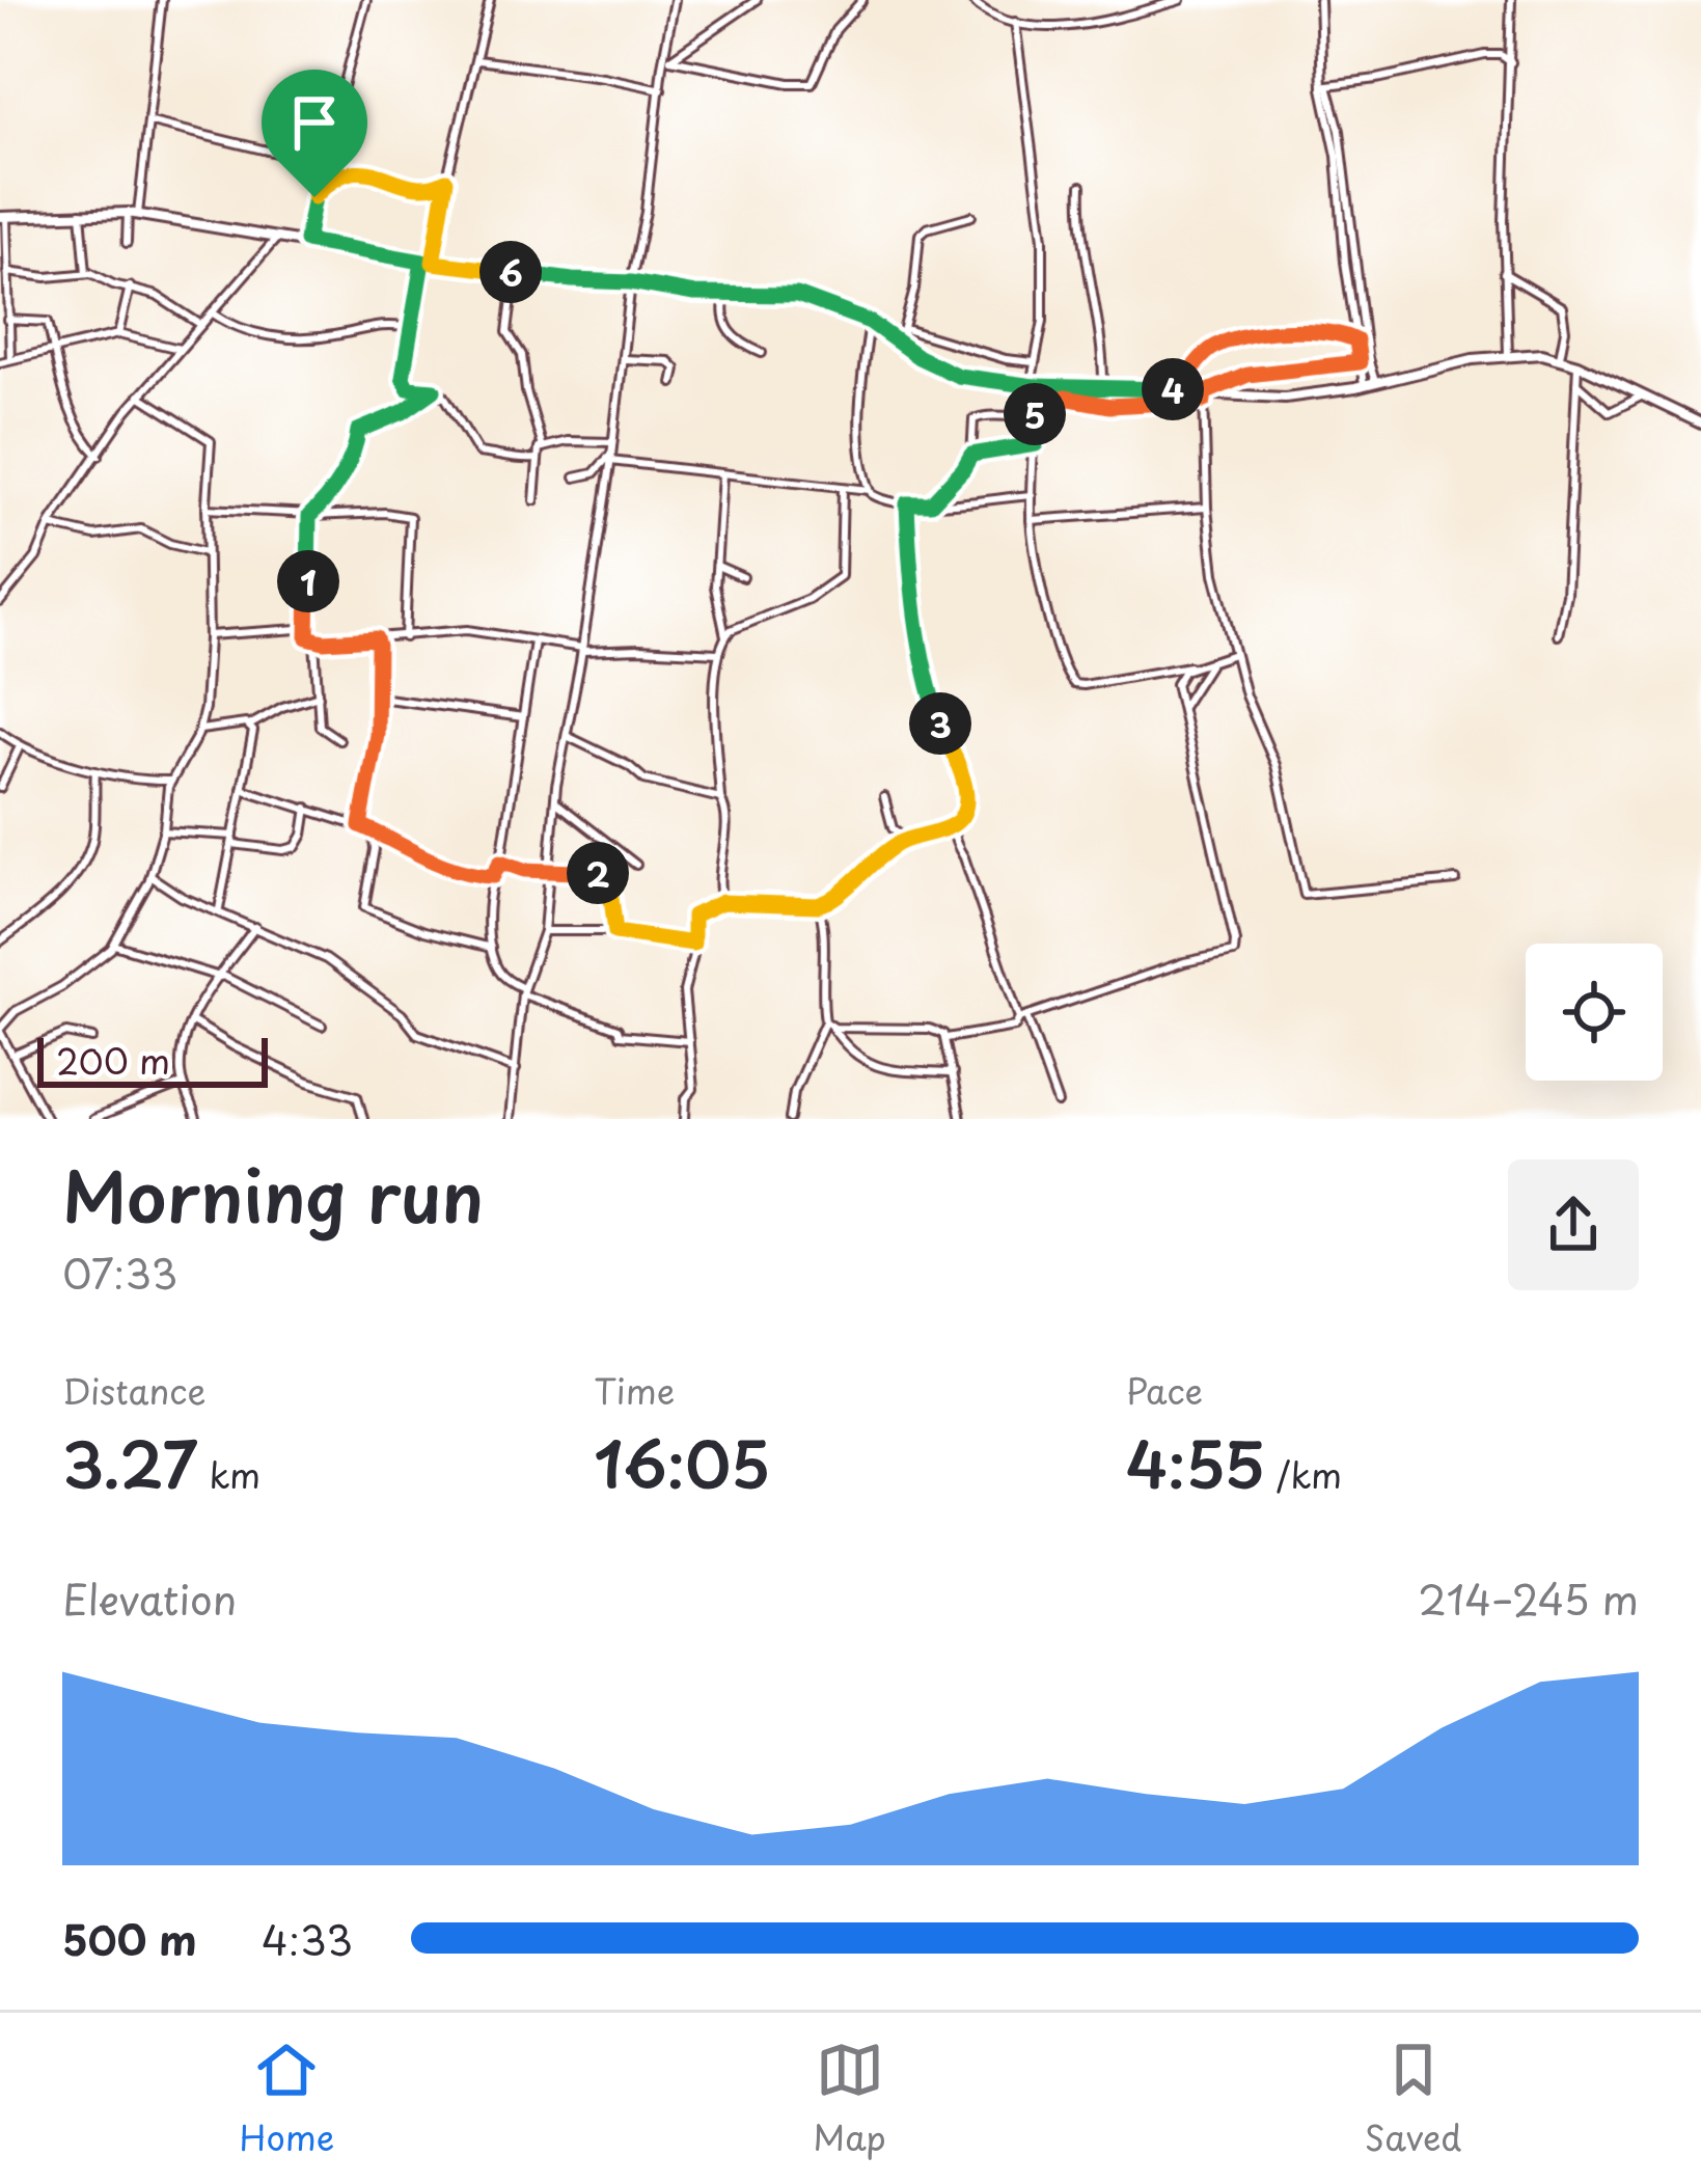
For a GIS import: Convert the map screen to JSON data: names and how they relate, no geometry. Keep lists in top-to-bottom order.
{
  "scale_bar": "200 m",
  "page": {
    "pins": [
      "6",
      "4",
      "5",
      "1",
      "3",
      "2"
    ],
    "scale": "200 m",
    "heading": ["Morning run", "07:33"],
    "stats": [
      ["Distance", "3.27 km"],
      ["Time", "16:05"],
      ["Pace", "4:55 /km"]
    ],
    "chart": ["Elevation", "214–245 m"],
    "list": [
      {
        "name": "500 m",
        "note": "4:33"
      }
    ],
    "tabs": ["Home", "Map", "Saved"]
  }
}
